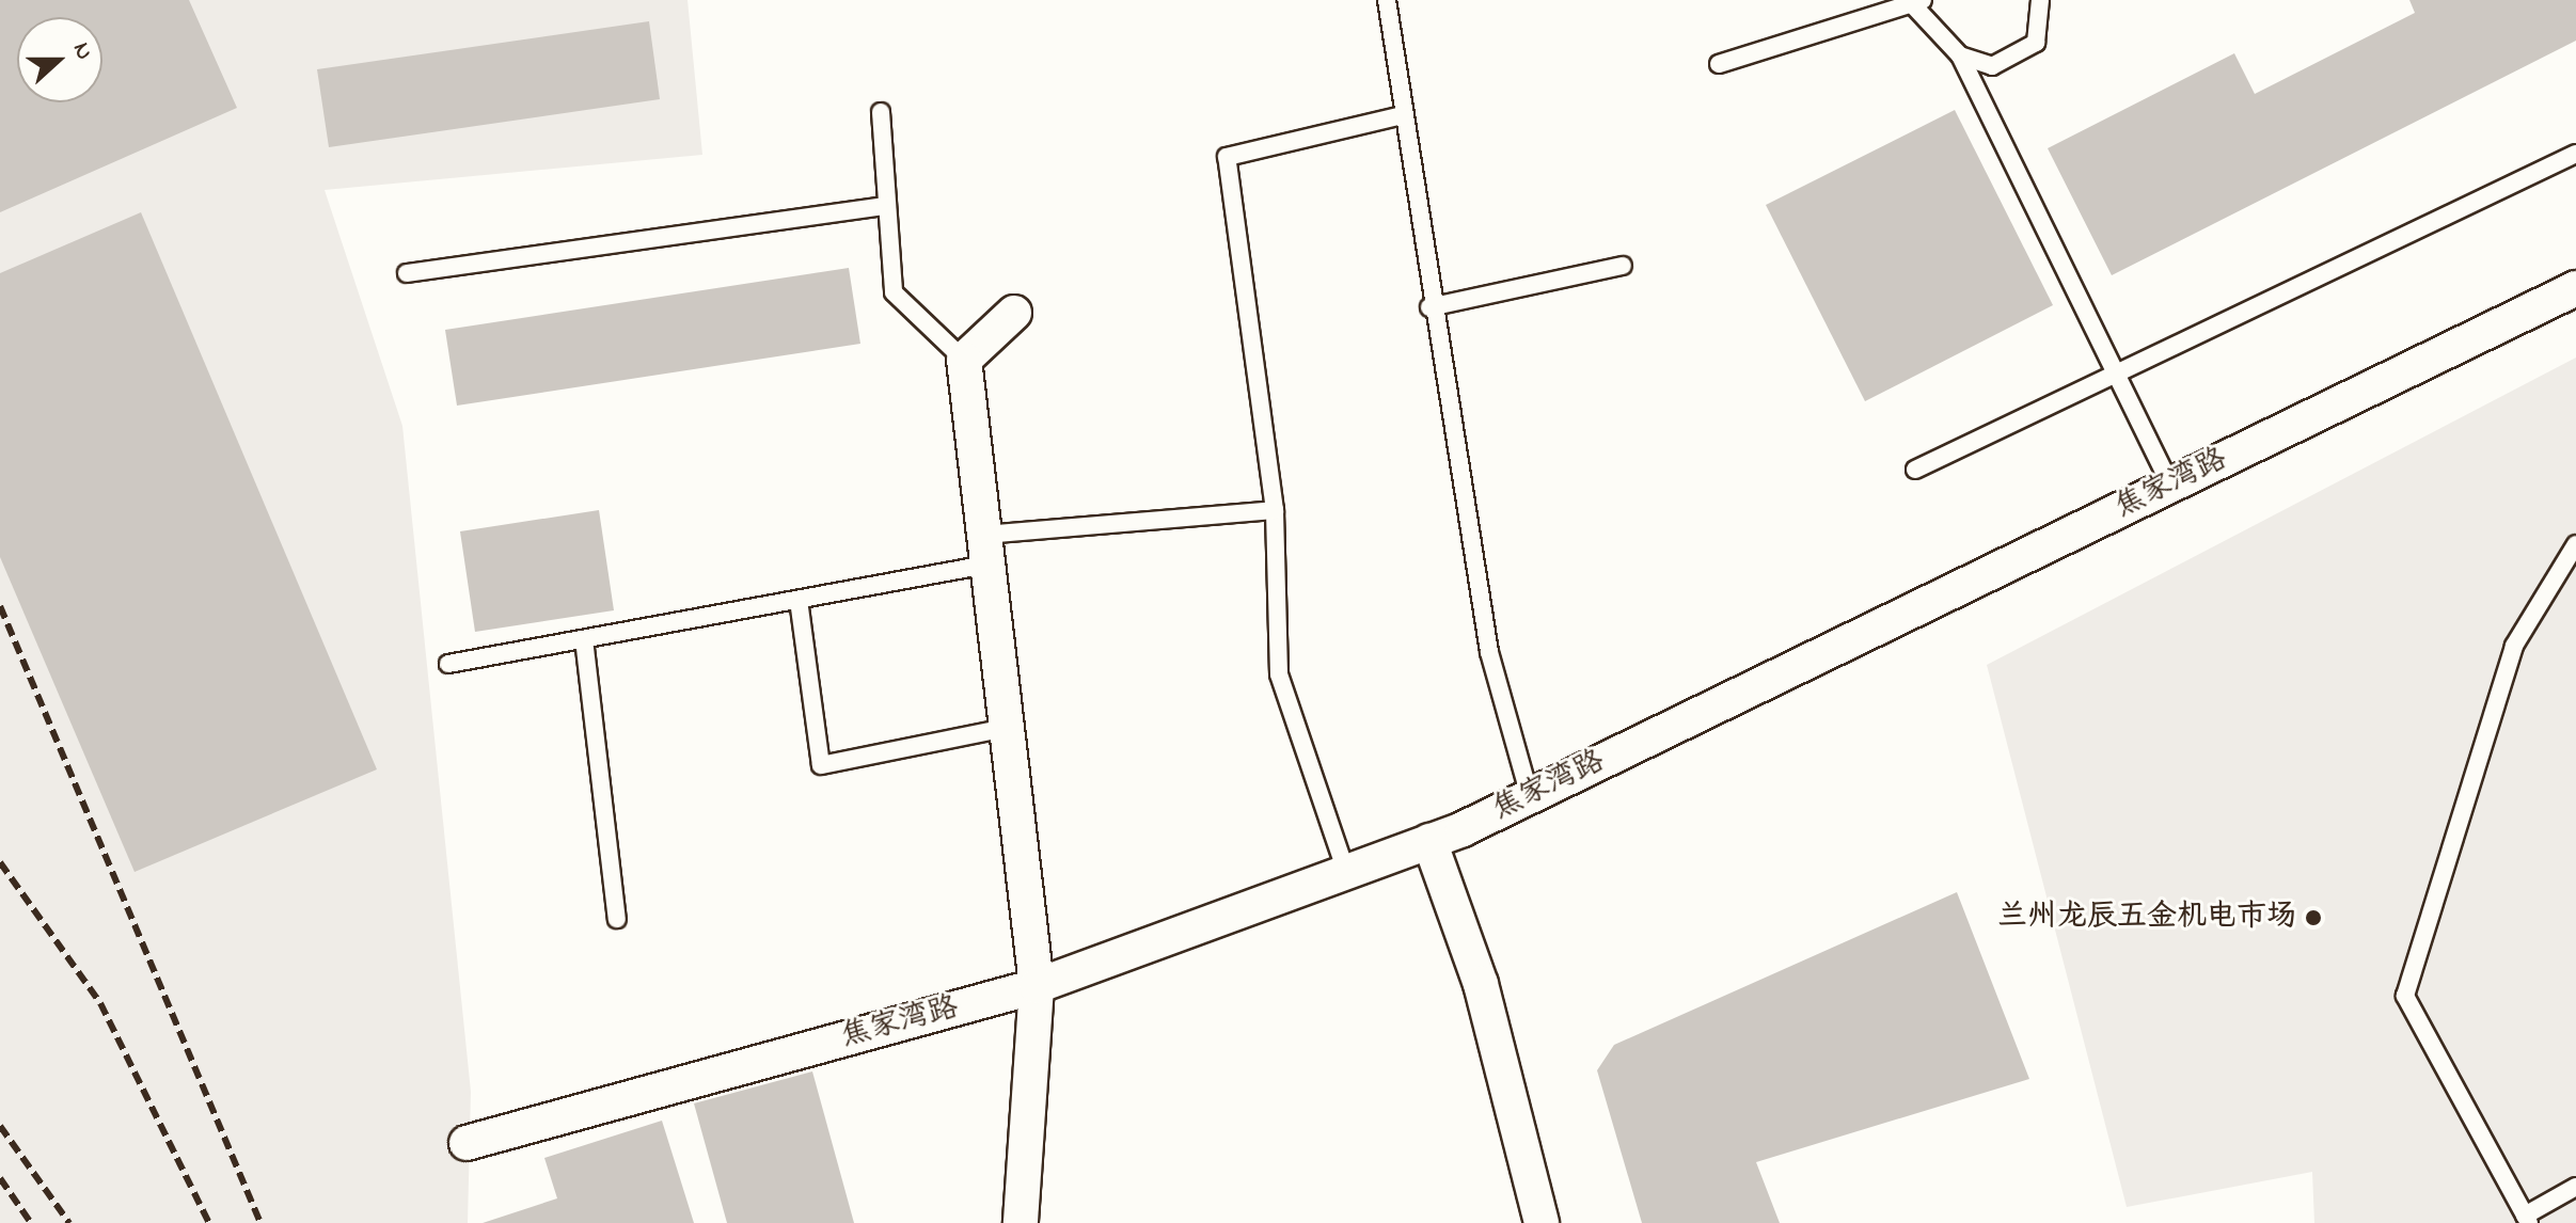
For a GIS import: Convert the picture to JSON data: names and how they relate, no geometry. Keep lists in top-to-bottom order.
{
  "streets": {
    "street": ["焦家湾路"]
  },
  "places": ["兰州龙辰五金机电市场"],
  "north": "right"
}
